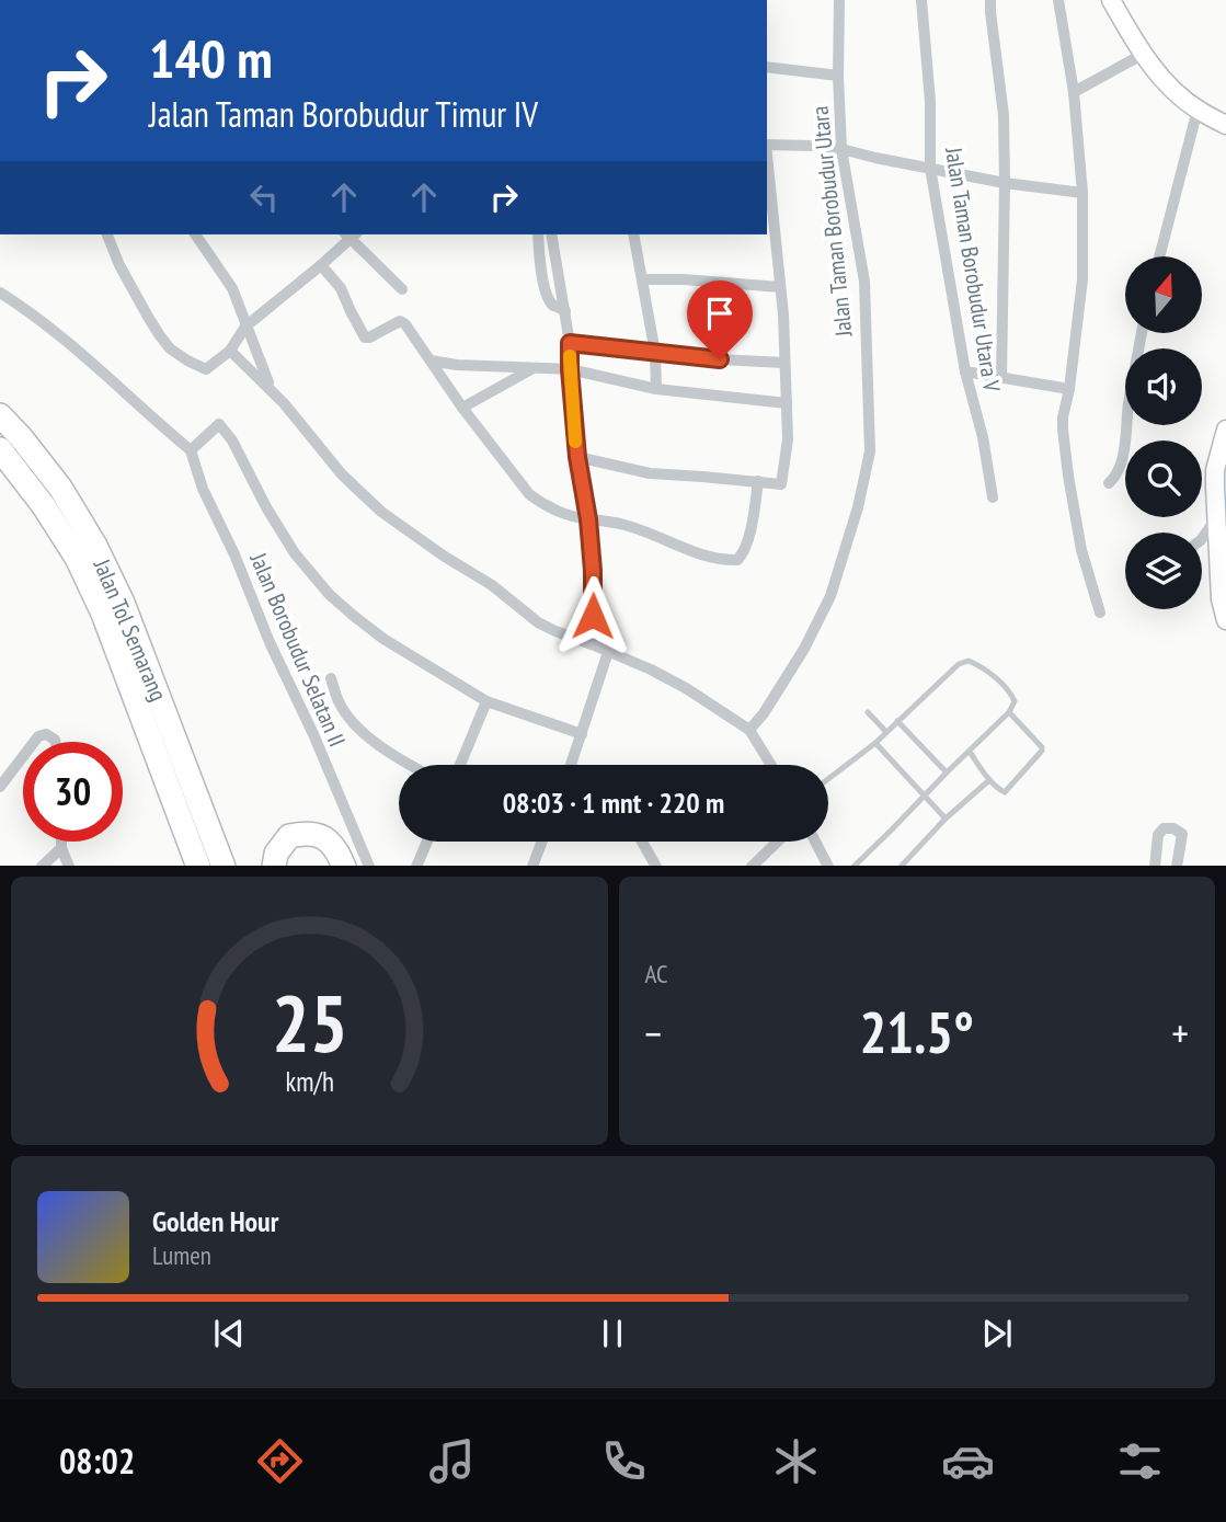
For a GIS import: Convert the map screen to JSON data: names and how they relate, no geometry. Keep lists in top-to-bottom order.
{
  "streets": {
    "highway": ["Jalan Tol Semarang"],
    "street": ["Jalan Taman Borobudur Utara", "Jalan Taman Borobudur Utara V", "Jalan Borobudur Selatan II"]
  },
  "north": "top",
  "page": {
    "turn": ["140 m", "Jalan Taman Borobudur Timur IV"],
    "limit": "30",
    "trip": "08:03 · 1 mnt · 220 m",
    "tile": "AC",
    "heat": ["−", "21.5°", "+"],
    "song": ["Golden Hour", "Lumen"],
    "tabs": "08:02",
    "gauge": ["25", "km/h"]
  }
}
